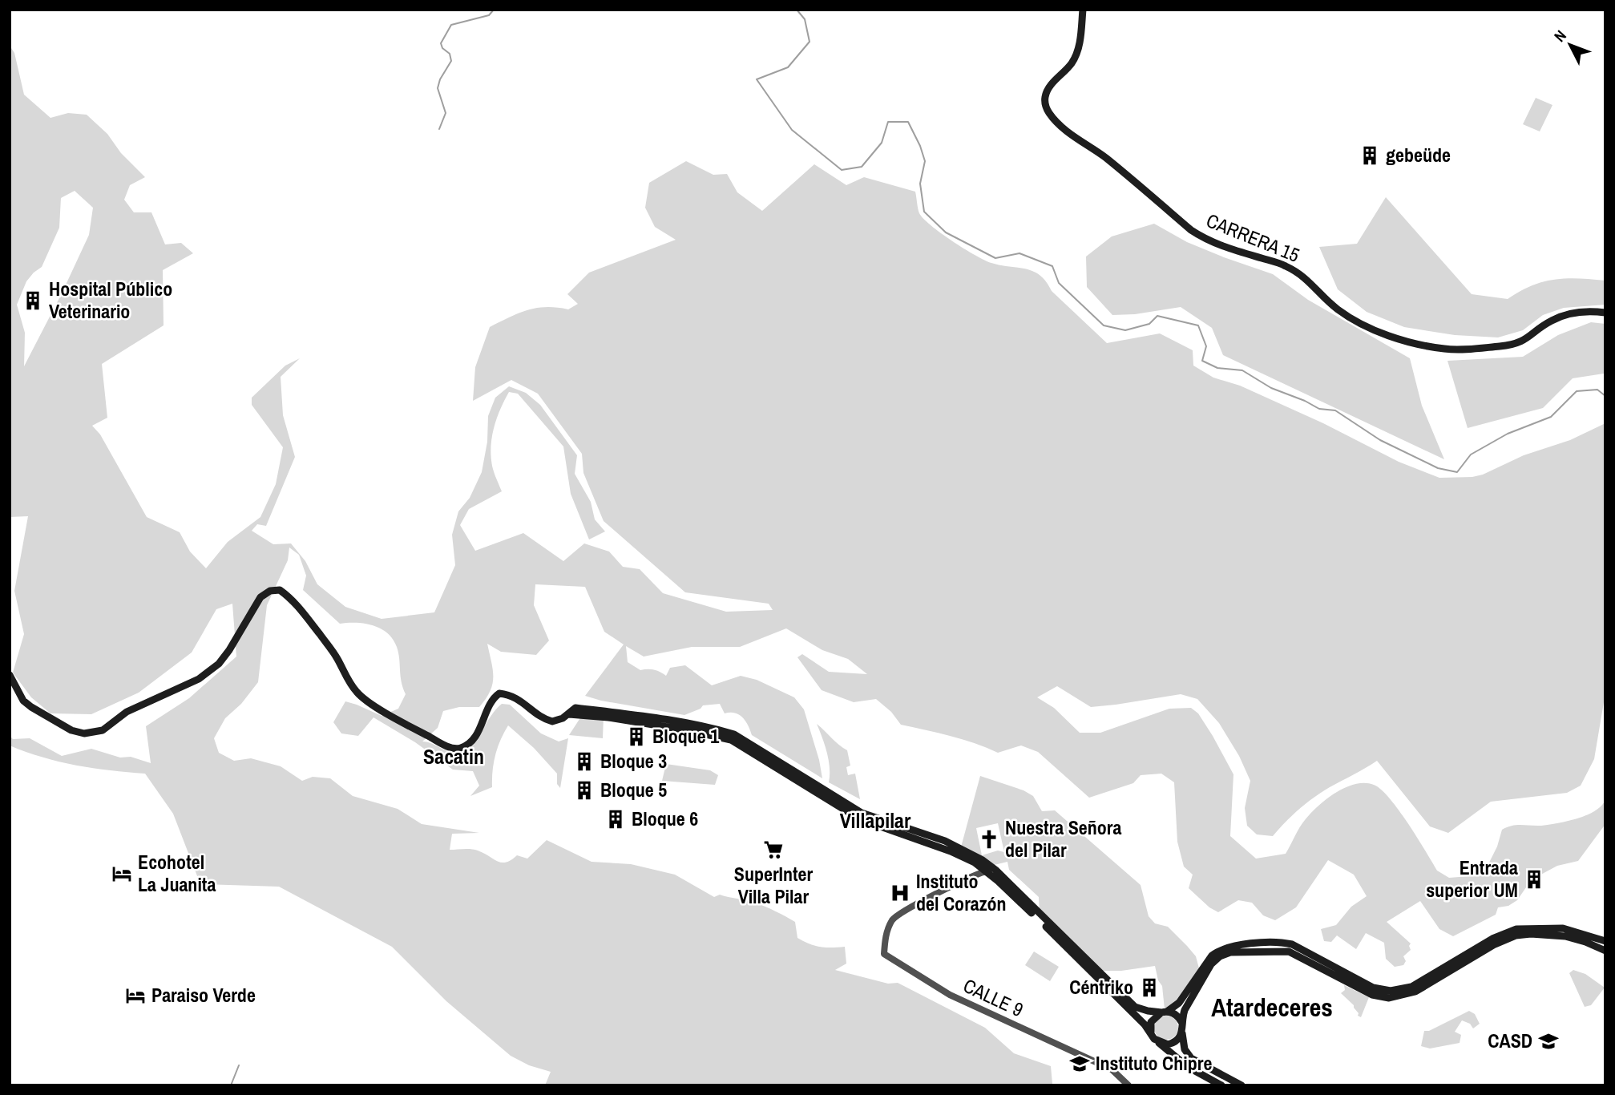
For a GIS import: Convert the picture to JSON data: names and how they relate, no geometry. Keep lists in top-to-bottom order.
{
  "streets": {
    "main road": ["CARRERA 15"],
    "street": ["CALLE 9"]
  },
  "districts": ["Sacatin", "Villapilar", "Atardeceres"],
  "places": {
    "building": [
      "gebeüde",
      "Hospital Público Veterinario",
      "Bloque 1",
      "Bloque 3",
      "Bloque 5",
      "Bloque 6",
      "Entrada superior UM",
      "Céntriko"
    ],
    "church": ["Nuestra Señora del Pilar"],
    "supermarket": ["SuperInter Villa Pilar"],
    "hotel": ["Ecohotel La Juanita", "Paraiso Verde"],
    "hospital": ["Instituto del Corazón"],
    "school or university": ["CASD", "Instituto Chipre"]
  },
  "north": "top left"
}
